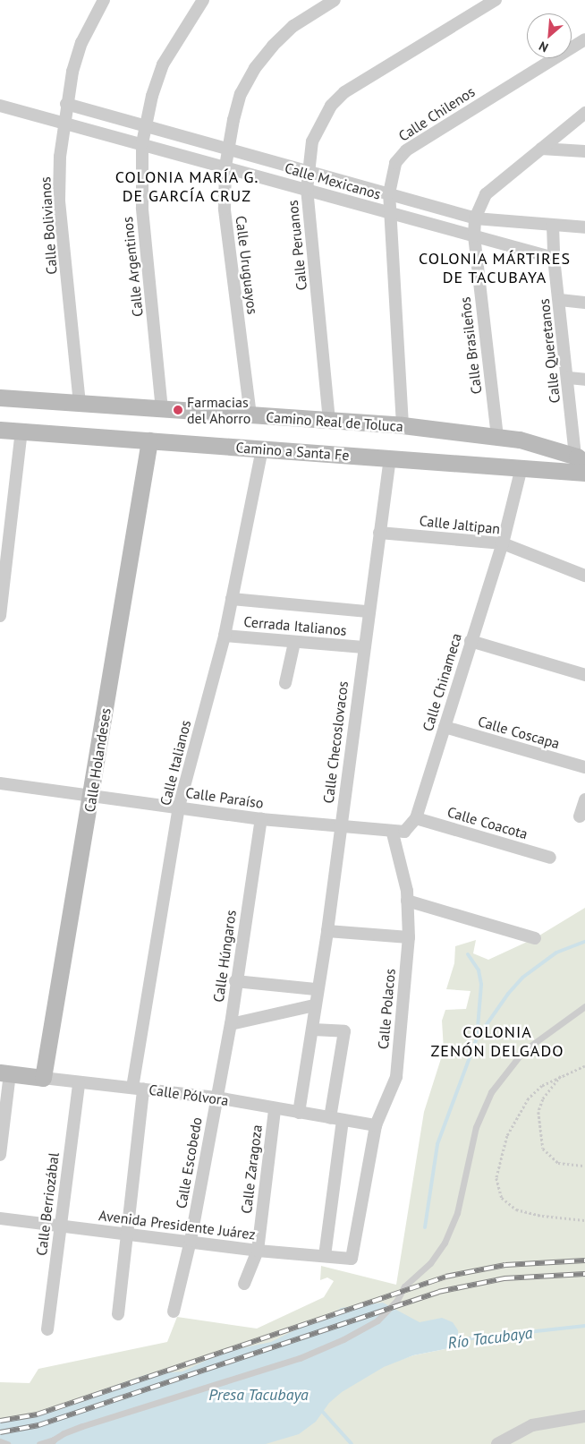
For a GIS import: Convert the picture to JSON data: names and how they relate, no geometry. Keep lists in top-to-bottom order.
{
  "streets": {
    "main road": [
      "Camino Real de Toluca",
      "Camino a Santa Fe",
      "Calle Holandeses",
      "Calle Pólvora"
    ],
    "street": [
      "Calle Chilenos",
      "Calle Mexicanos",
      "Calle Bolivianos",
      "Calle Peruanos",
      "Calle Uruguayos",
      "Calle Argentinos",
      "Calle Brasileños",
      "Calle Queretanos",
      "Calle Jaltipan",
      "Cerrada Italianos",
      "Calle Chinameca",
      "Calle Coscapa",
      "Calle Checoslovacos",
      "Calle Italianos",
      "Calle Paraíso",
      "Calle Coacota",
      "Calle Húngaros",
      "Calle Polacos",
      "Calle Escobedo",
      "Calle Zaragoza",
      "Calle Berriozábal",
      "Avenida Presidente Juárez"
    ]
  },
  "crossings": [
    ["Calle Chilenos", "Calle Mexicanos"],
    ["Calle Chilenos", "Camino Real de Toluca"],
    ["Calle Mexicanos", "Calle Bolivianos"],
    ["Calle Mexicanos", "Calle Peruanos"],
    ["Calle Mexicanos", "Calle Uruguayos"],
    ["Calle Mexicanos", "Calle Argentinos"],
    ["Calle Mexicanos", "Calle Brasileños"],
    ["Calle Mexicanos", "Calle Queretanos"],
    ["Calle Bolivianos", "Camino Real de Toluca"],
    ["Calle Peruanos", "Camino Real de Toluca"],
    ["Calle Uruguayos", "Camino Real de Toluca"],
    ["Calle Argentinos", "Camino Real de Toluca"],
    ["Calle Brasileños", "Camino Real de Toluca"],
    ["Calle Queretanos", "Camino Real de Toluca"],
    ["Calle Queretanos", "Camino a Santa Fe"],
    ["Camino Real de Toluca", "Camino a Santa Fe"],
    ["Camino a Santa Fe", "Calle Chinameca"],
    ["Camino a Santa Fe", "Calle Checoslovacos"],
    ["Camino a Santa Fe", "Calle Holandeses"],
    ["Camino a Santa Fe", "Calle Italianos"],
    ["Calle Jaltipan", "Calle Chinameca"],
    ["Calle Jaltipan", "Calle Checoslovacos"],
    ["Cerrada Italianos", "Calle Checoslovacos"],
    ["Cerrada Italianos", "Calle Italianos"],
    ["Calle Chinameca", "Calle Coscapa"],
    ["Calle Chinameca", "Calle Paraíso"],
    ["Calle Chinameca", "Calle Coacota"],
    ["Calle Checoslovacos", "Calle Paraíso"],
    ["Calle Checoslovacos", "Calle Pólvora"],
    ["Calle Holandeses", "Calle Paraíso"],
    ["Calle Holandeses", "Calle Pólvora"],
    ["Calle Italianos", "Calle Paraíso"],
    ["Calle Italianos", "Calle Pólvora"],
    ["Calle Italianos", "Avenida Presidente Juárez"],
    ["Calle Paraíso", "Calle Húngaros"],
    ["Calle Húngaros", "Calle Pólvora"],
    ["Calle Húngaros", "Calle Escobedo"],
    ["Calle Polacos", "Calle Pólvora"],
    ["Calle Polacos", "Avenida Presidente Juárez"],
    ["Calle Pólvora", "Calle Escobedo"],
    ["Calle Pólvora", "Calle Zaragoza"],
    ["Calle Pólvora", "Calle Berriozábal"],
    ["Calle Escobedo", "Avenida Presidente Juárez"],
    ["Calle Zaragoza", "Avenida Presidente Juárez"],
    ["Calle Berriozábal", "Avenida Presidente Juárez"]
  ],
  "districts": ["COLONIA MARÍA G. DE GARCÍA CRUZ", "COLONIA MÁRTIRES DE TACUBAYA", "COLONIA ZENÓN DELGADO"],
  "water": ["Río Tacubaya", "Presa Tacubaya"],
  "places": ["Farmacias del Ahorro"],
  "north": "bottom left"
}
